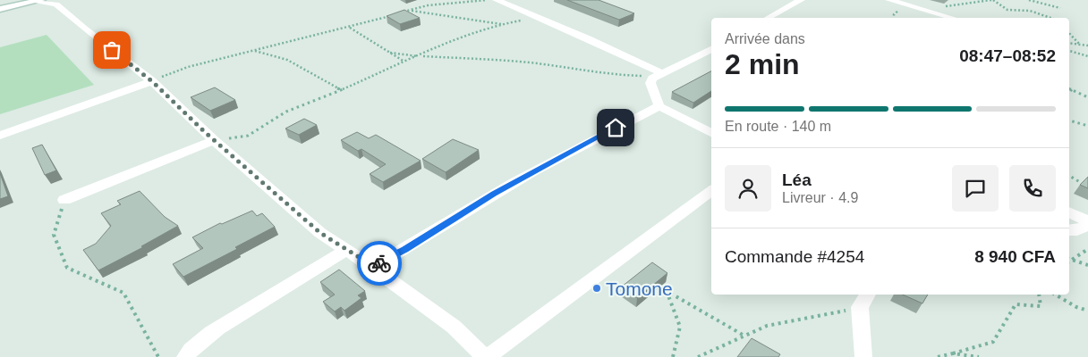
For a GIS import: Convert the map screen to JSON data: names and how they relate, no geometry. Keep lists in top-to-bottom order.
{
  "places": ["Tomone"],
  "page": {
    "heading": ["2 min", "Arrivée dans", "08:47–08:52"],
    "panel": [
      "Léa",
      "Livreur · 4.9",
      "Commande #4254",
      "8 940 CFA"
    ],
    "bar": "En route · 140 m"
  }
}
